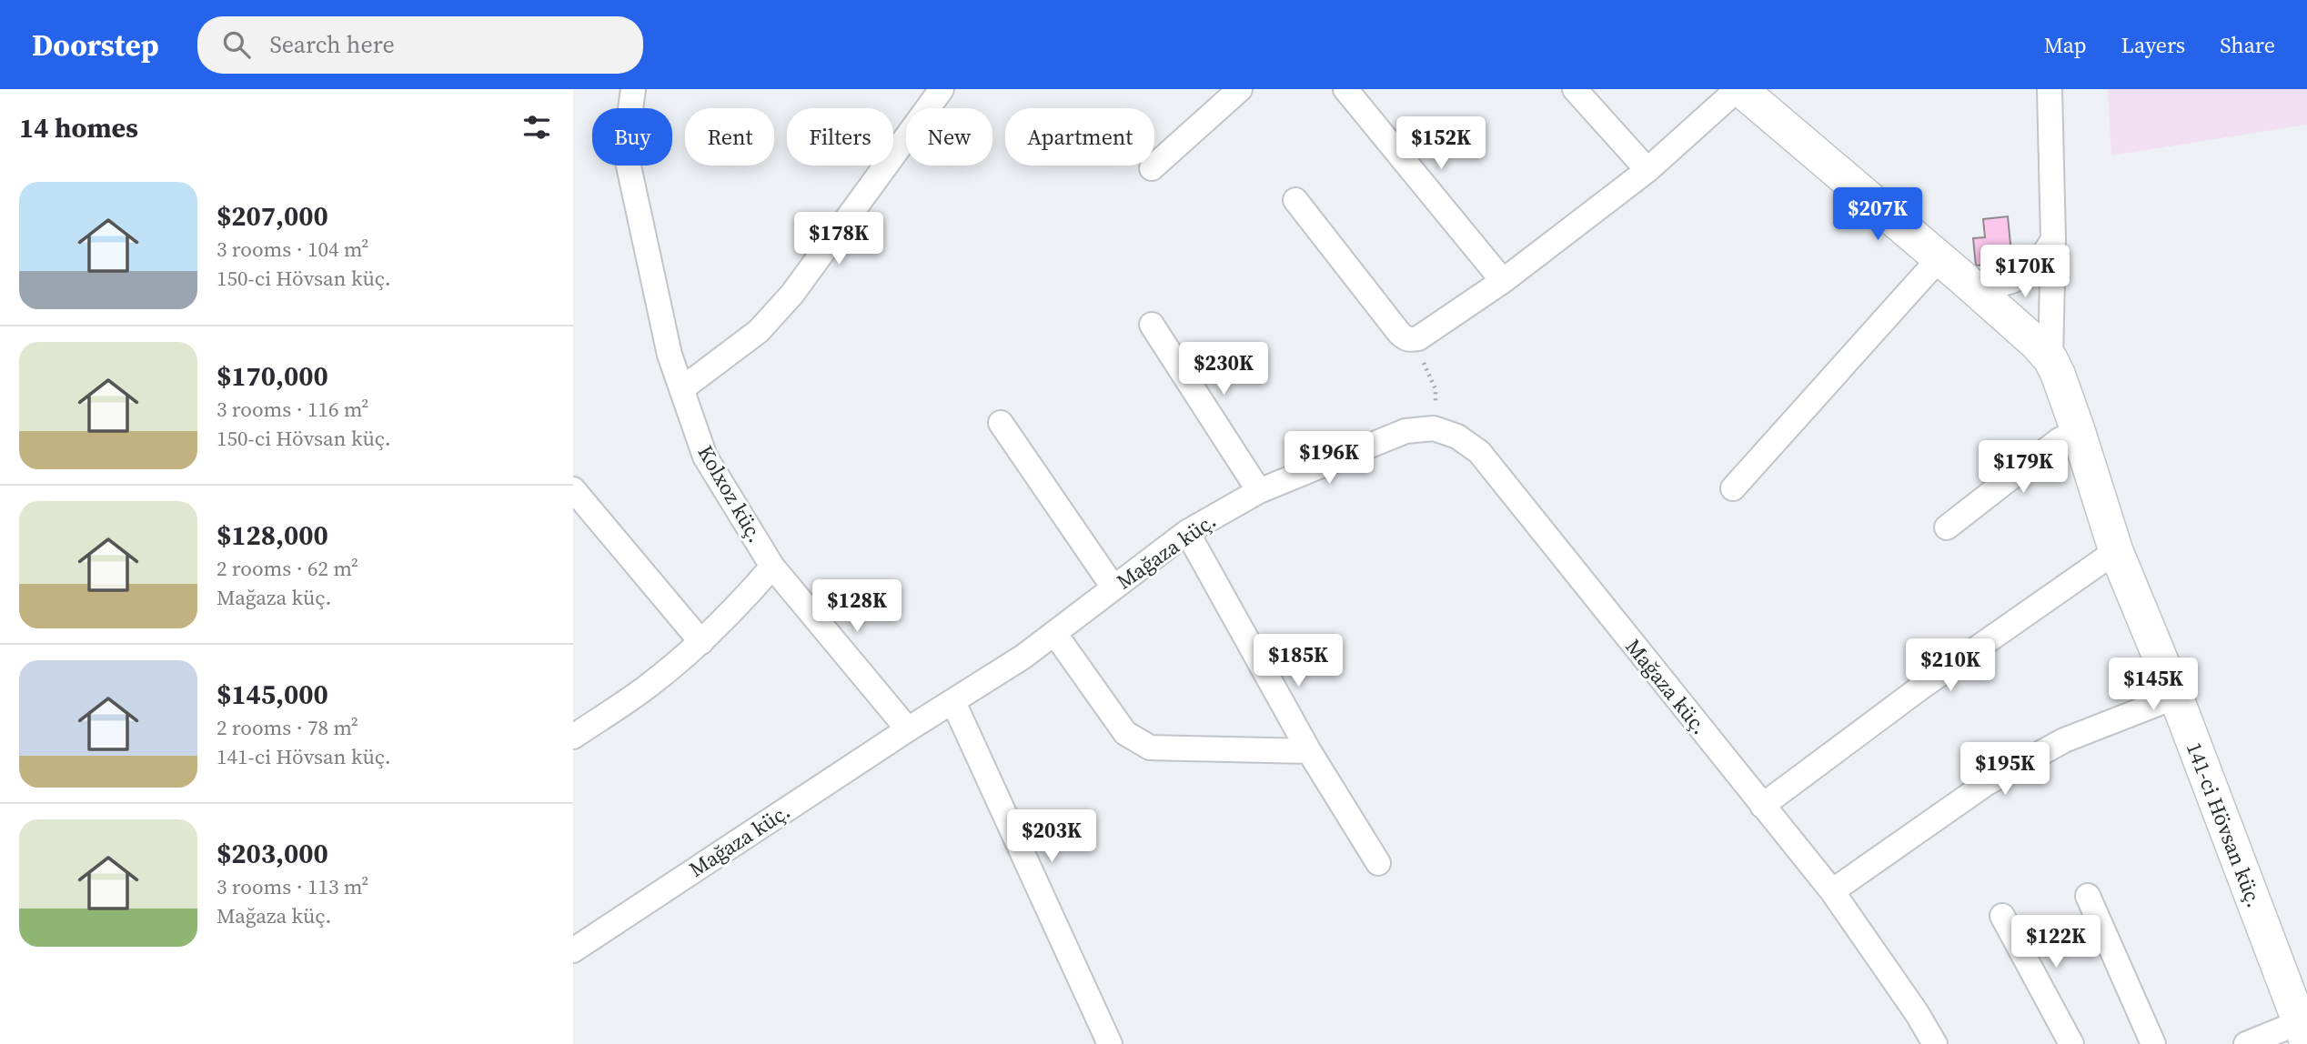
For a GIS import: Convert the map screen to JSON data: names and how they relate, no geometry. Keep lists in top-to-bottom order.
{
  "streets": {
    "main road": ["141-ci Hövsan küç."],
    "street": ["Kolxoz küç.", "Mağaza küç."]
  },
  "page": {
    "header": "Doorstep",
    "search": "Search here",
    "nav": ["Map", "Layers", "Share"],
    "heading": "14 homes",
    "chip": [
      "Buy",
      "Rent",
      "Filters",
      "New",
      "Apartment"
    ],
    "price": [
      "$152K",
      "$207K",
      "$178K",
      "$170K",
      "$230K",
      "$196K",
      "$179K",
      "$128K",
      "$185K",
      "$210K",
      "$145K",
      "$195K",
      "$203K",
      "$122K"
    ],
    "list": [
      {
        "name": "$207,000",
        "note": "3 rooms · 104 m² · 150-ci Hövsan küç."
      },
      {
        "name": "$170,000",
        "note": "3 rooms · 116 m² · 150-ci Hövsan küç."
      },
      {
        "name": "$128,000",
        "note": "2 rooms · 62 m² · Mağaza küç."
      },
      {
        "name": "$145,000",
        "note": "2 rooms · 78 m² · 141-ci Hövsan küç."
      },
      {
        "name": "$203,000",
        "note": "3 rooms · 113 m² · Mağaza küç."
      }
    ]
  }
}
